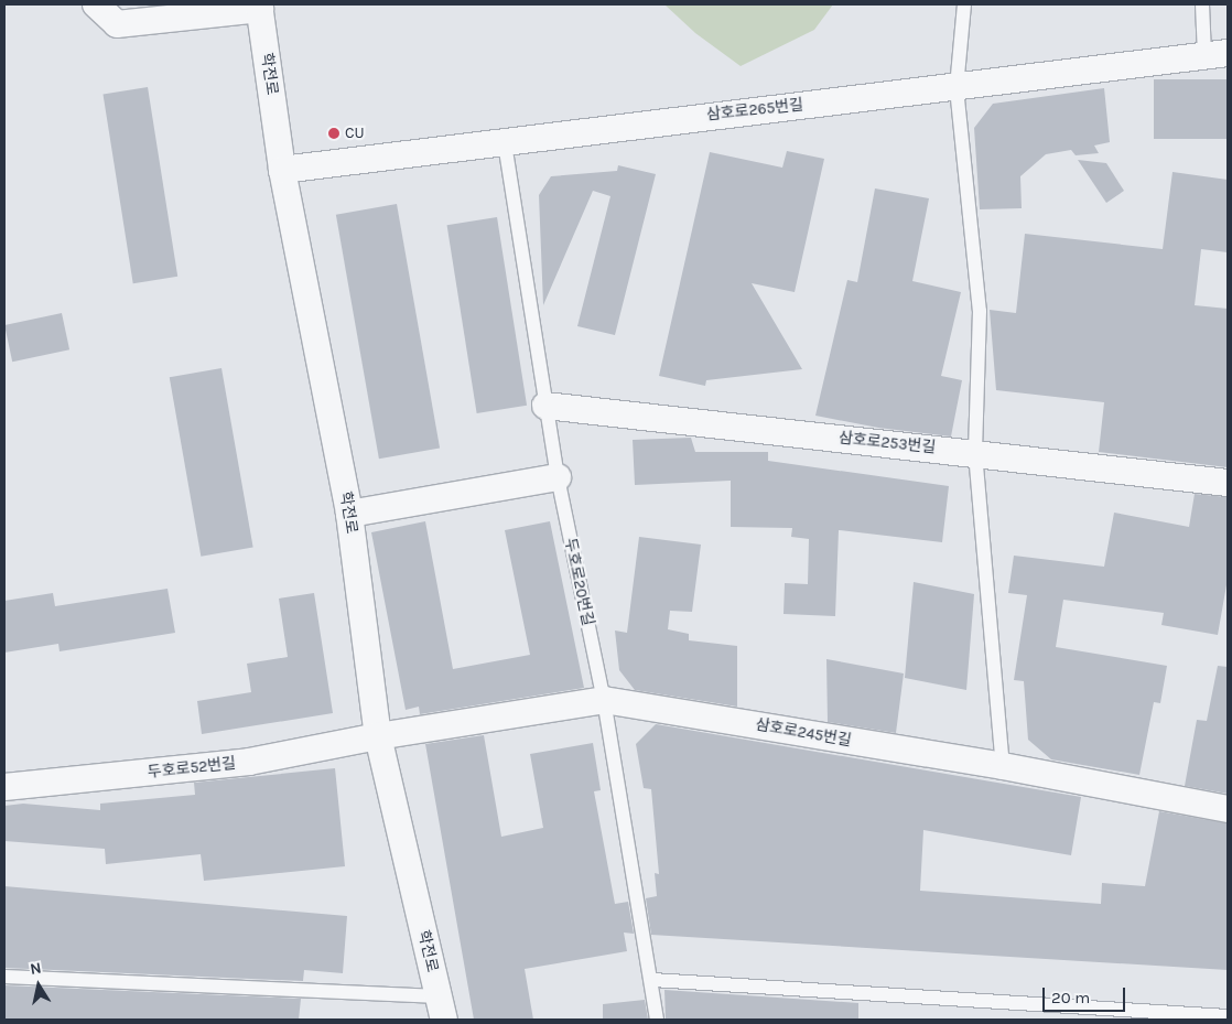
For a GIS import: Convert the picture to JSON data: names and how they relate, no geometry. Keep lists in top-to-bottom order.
{
  "streets": {
    "street": [
      "학전로",
      "삼호로265번길",
      "삼호로253번길",
      "삼호로245번길",
      "두호로52번길"
    ],
    "lane": ["두호로20번길"]
  },
  "crossings": [
    ["학전로", "삼호로265번길"],
    ["학전로", "삼호로245번길"],
    ["학전로", "두호로52번길"],
    ["삼호로265번길", "두호로20번길"],
    ["삼호로253번길", "두호로20번길"],
    ["두호로20번길", "삼호로245번길"],
    ["삼호로245번길", "두호로52번길"]
  ],
  "places": ["CU"],
  "scale_bar": "20 m",
  "north": "top"
}
